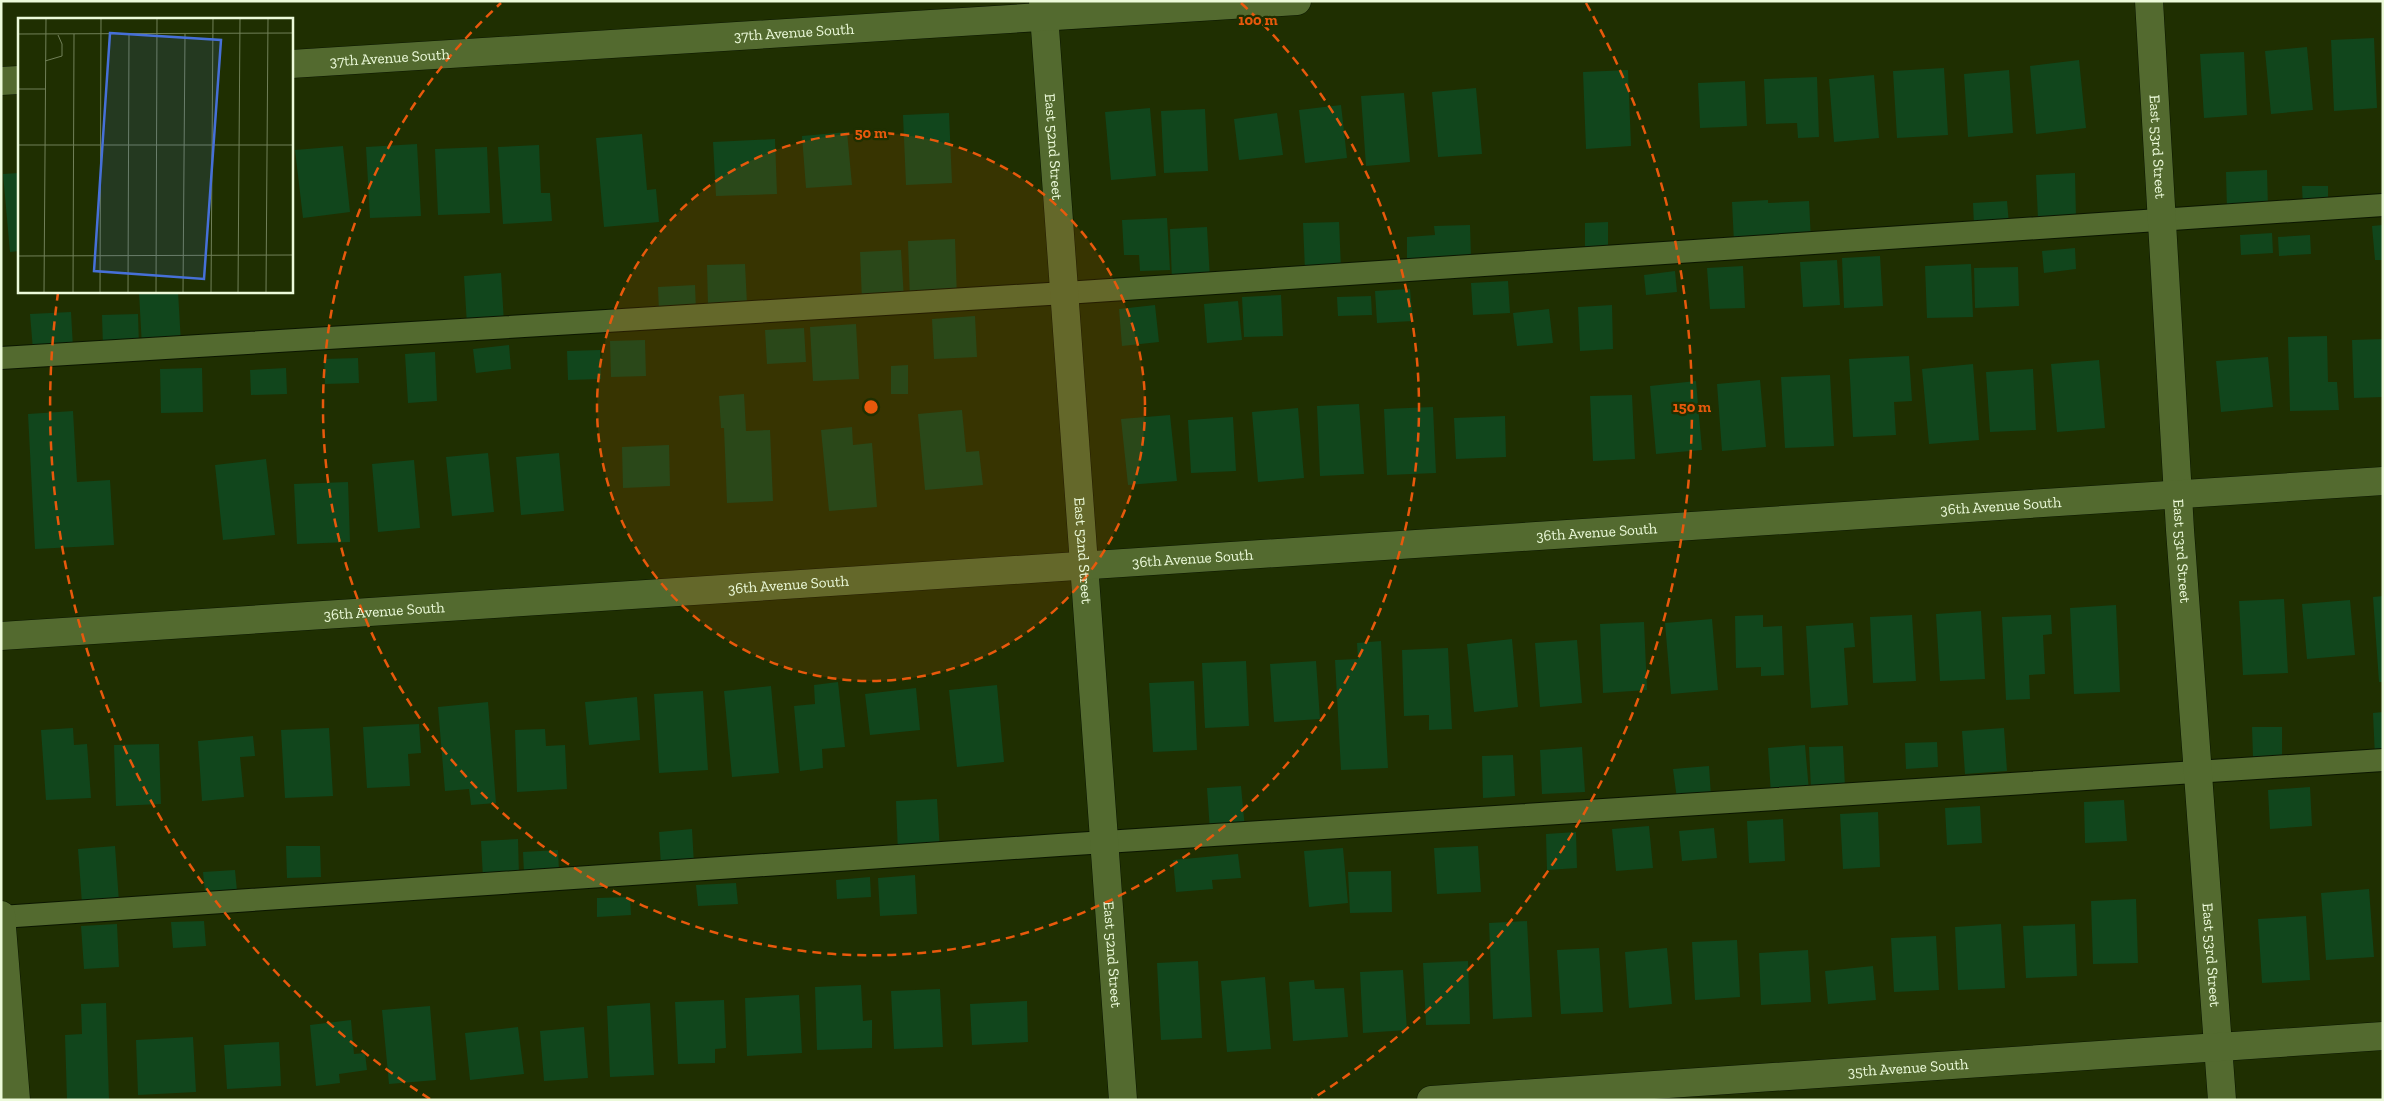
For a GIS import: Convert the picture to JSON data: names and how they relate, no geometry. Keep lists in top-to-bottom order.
{
  "streets": {
    "street": [
      "37th Avenue South",
      "East 52nd Street",
      "East 53rd Street",
      "36th Avenue South",
      "35th Avenue South"
    ]
  },
  "crossings": [
    ["37th Avenue South", "East 52nd Street"],
    ["East 52nd Street", "36th Avenue South"],
    ["East 53rd Street", "36th Avenue South"],
    ["East 53rd Street", "35th Avenue South"]
  ],
  "rings": ["100 m", "50 m", "150 m"]
}
